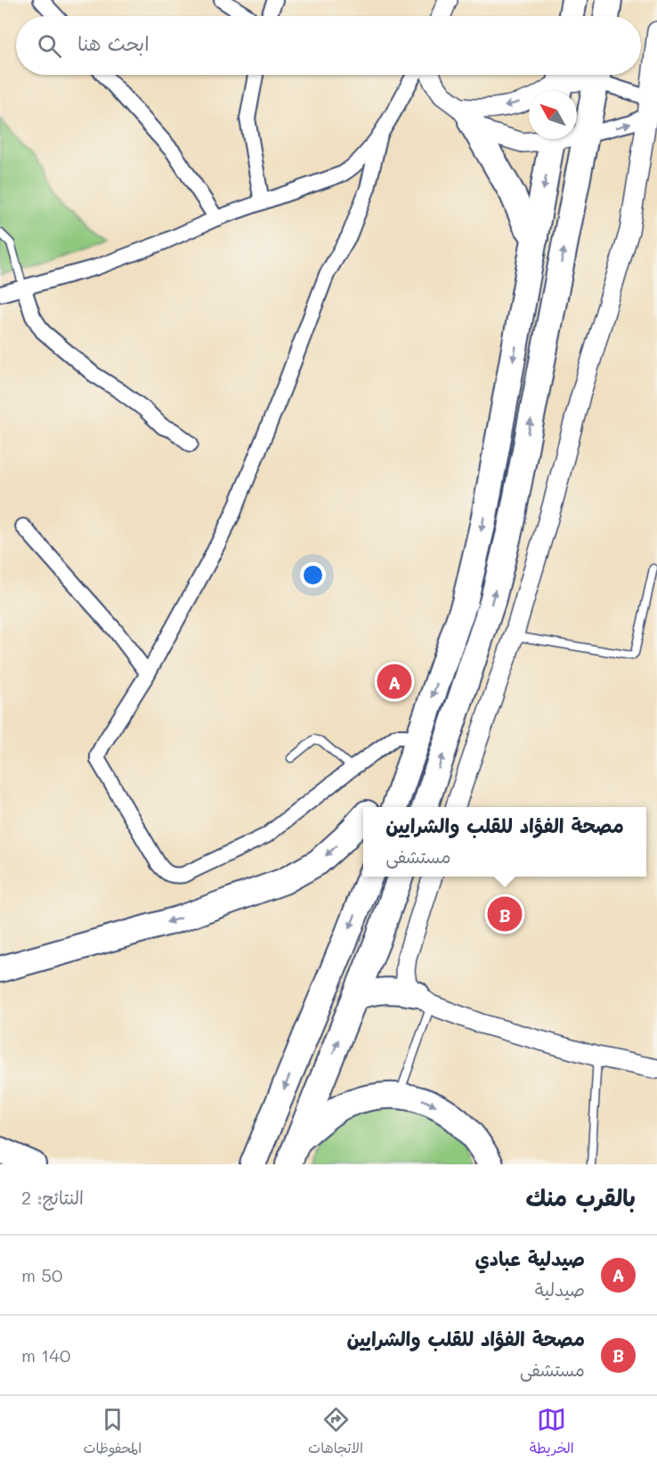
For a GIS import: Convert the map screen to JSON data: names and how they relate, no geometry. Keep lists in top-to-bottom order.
{
  "north": "top left",
  "page": {
    "search": "ابحث هنا",
    "pins": ["A", "B"],
    "popup": ["مصحة الفؤاد للقلب والشرايين", "مستشفى"],
    "heading": ["بالقرب منك", "النتائج: 2"],
    "list": [
      {
        "mark": "A",
        "name": "صيدلية عبادي",
        "note": "صيدلية",
        "value": "50 m"
      },
      {
        "mark": "B",
        "name": "مصحة الفؤاد للقلب والشرايين",
        "note": "مستشفى",
        "value": "140 m"
      }
    ],
    "nav": ["الخريطة", "الاتجاهات", "المحفوظات"]
  }
}
